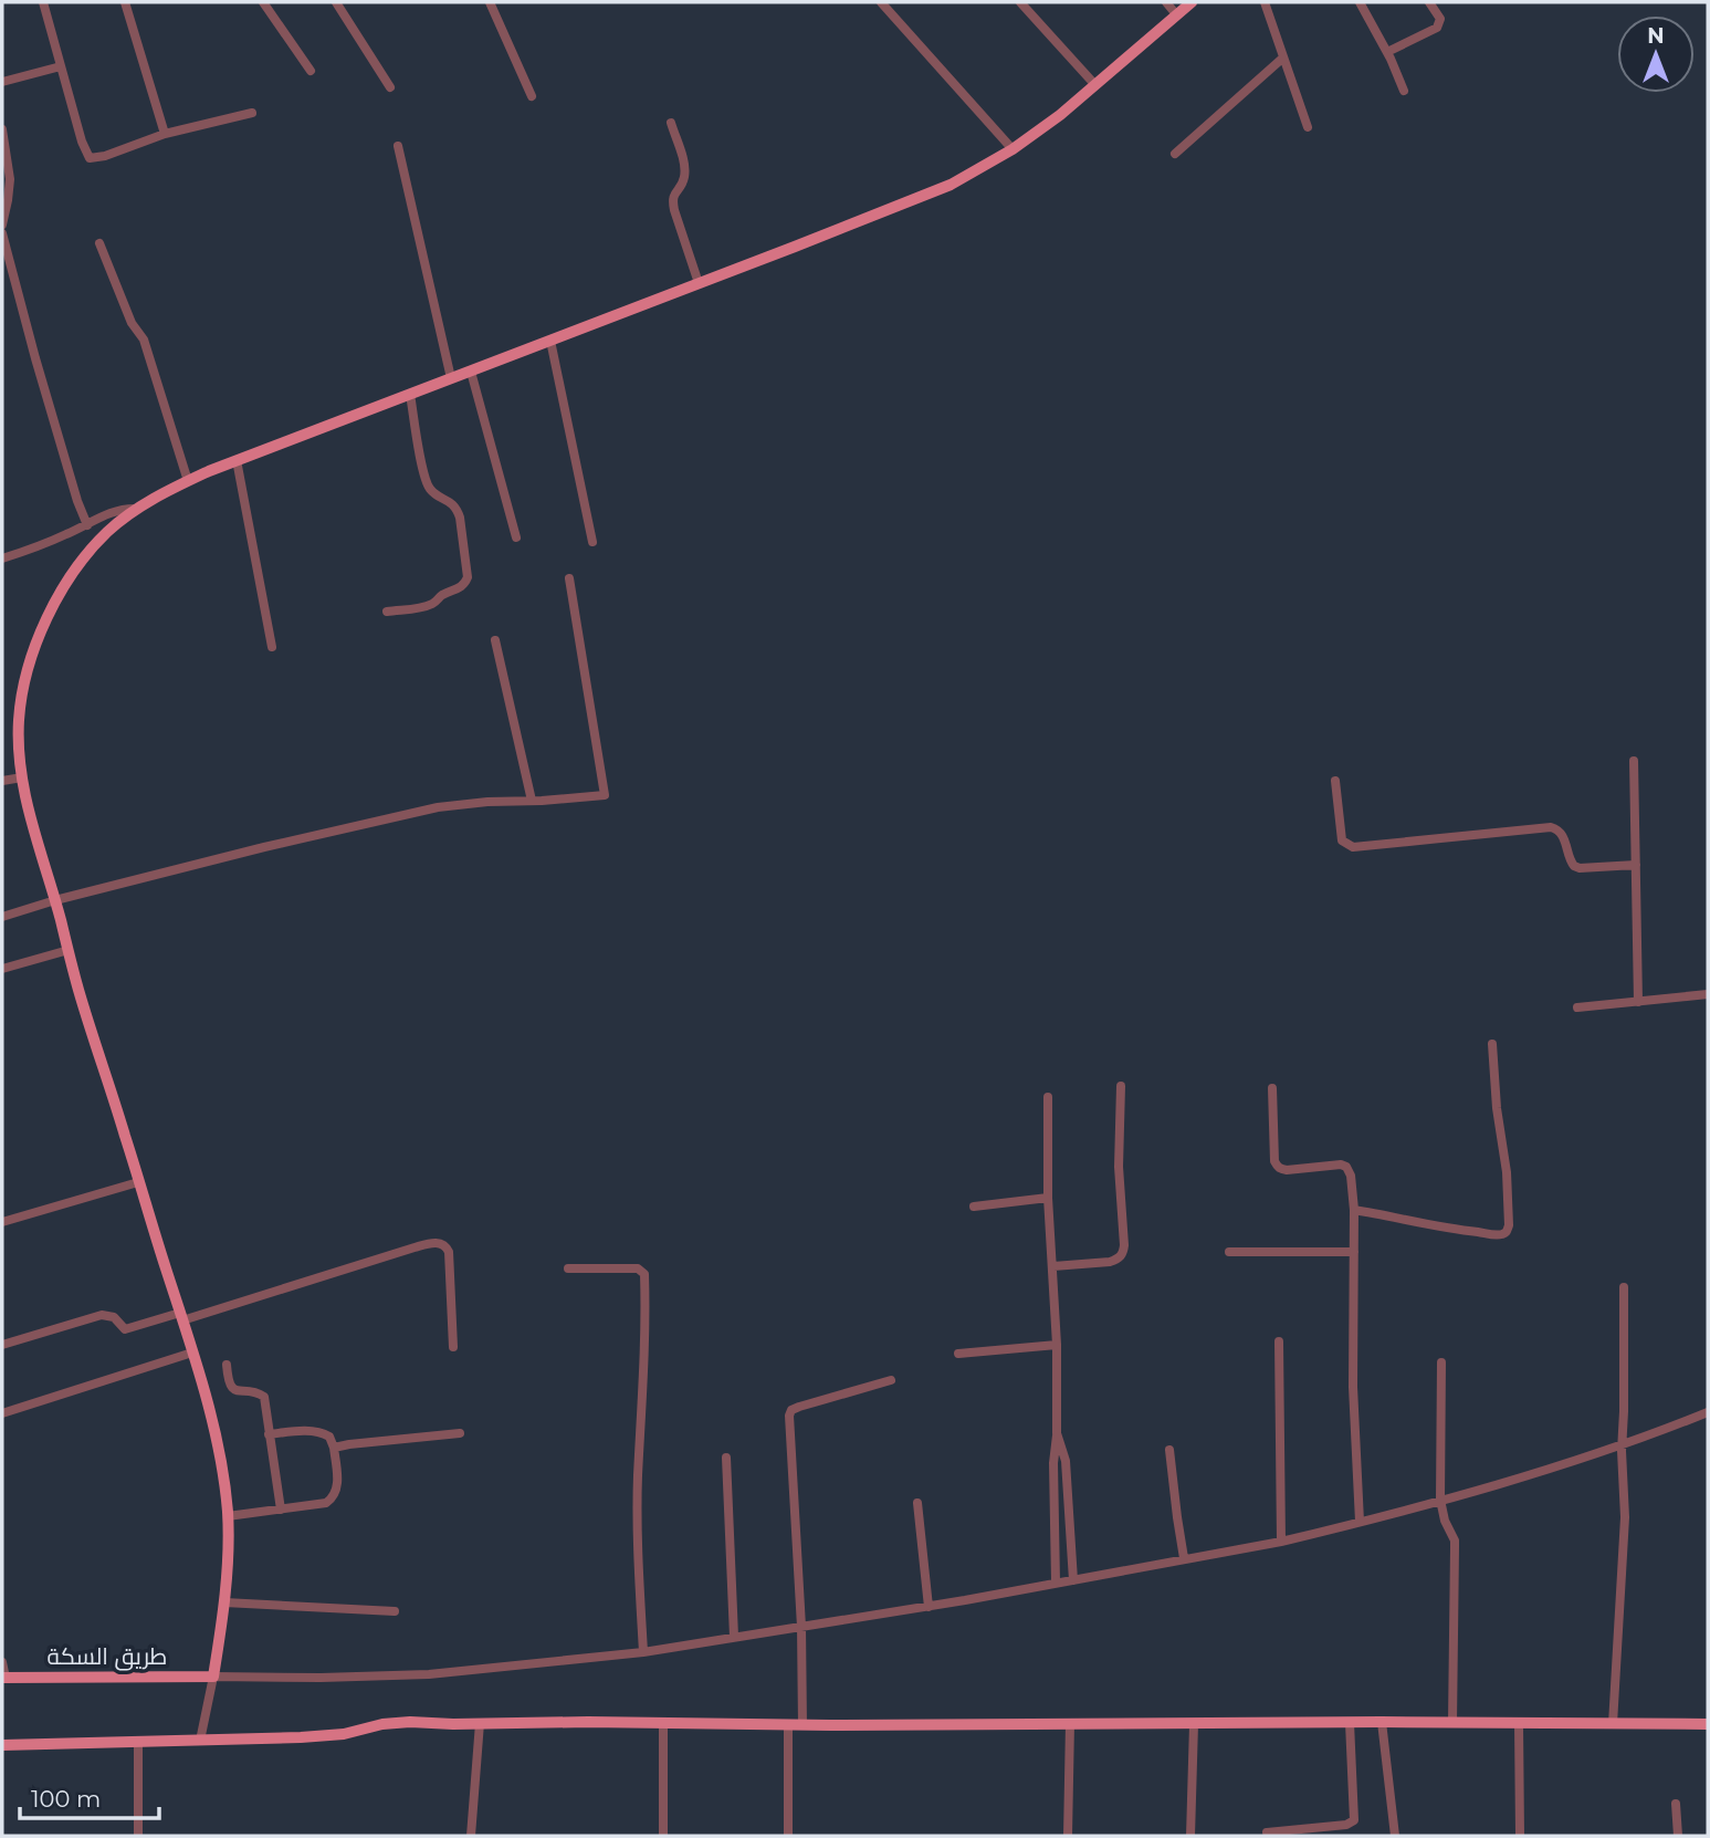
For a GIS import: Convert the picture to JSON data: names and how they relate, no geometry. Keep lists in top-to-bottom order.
{
  "streets": {
    "main road": ["طريق السكة"]
  },
  "scale_bar": "100 m",
  "north": "top"
}
